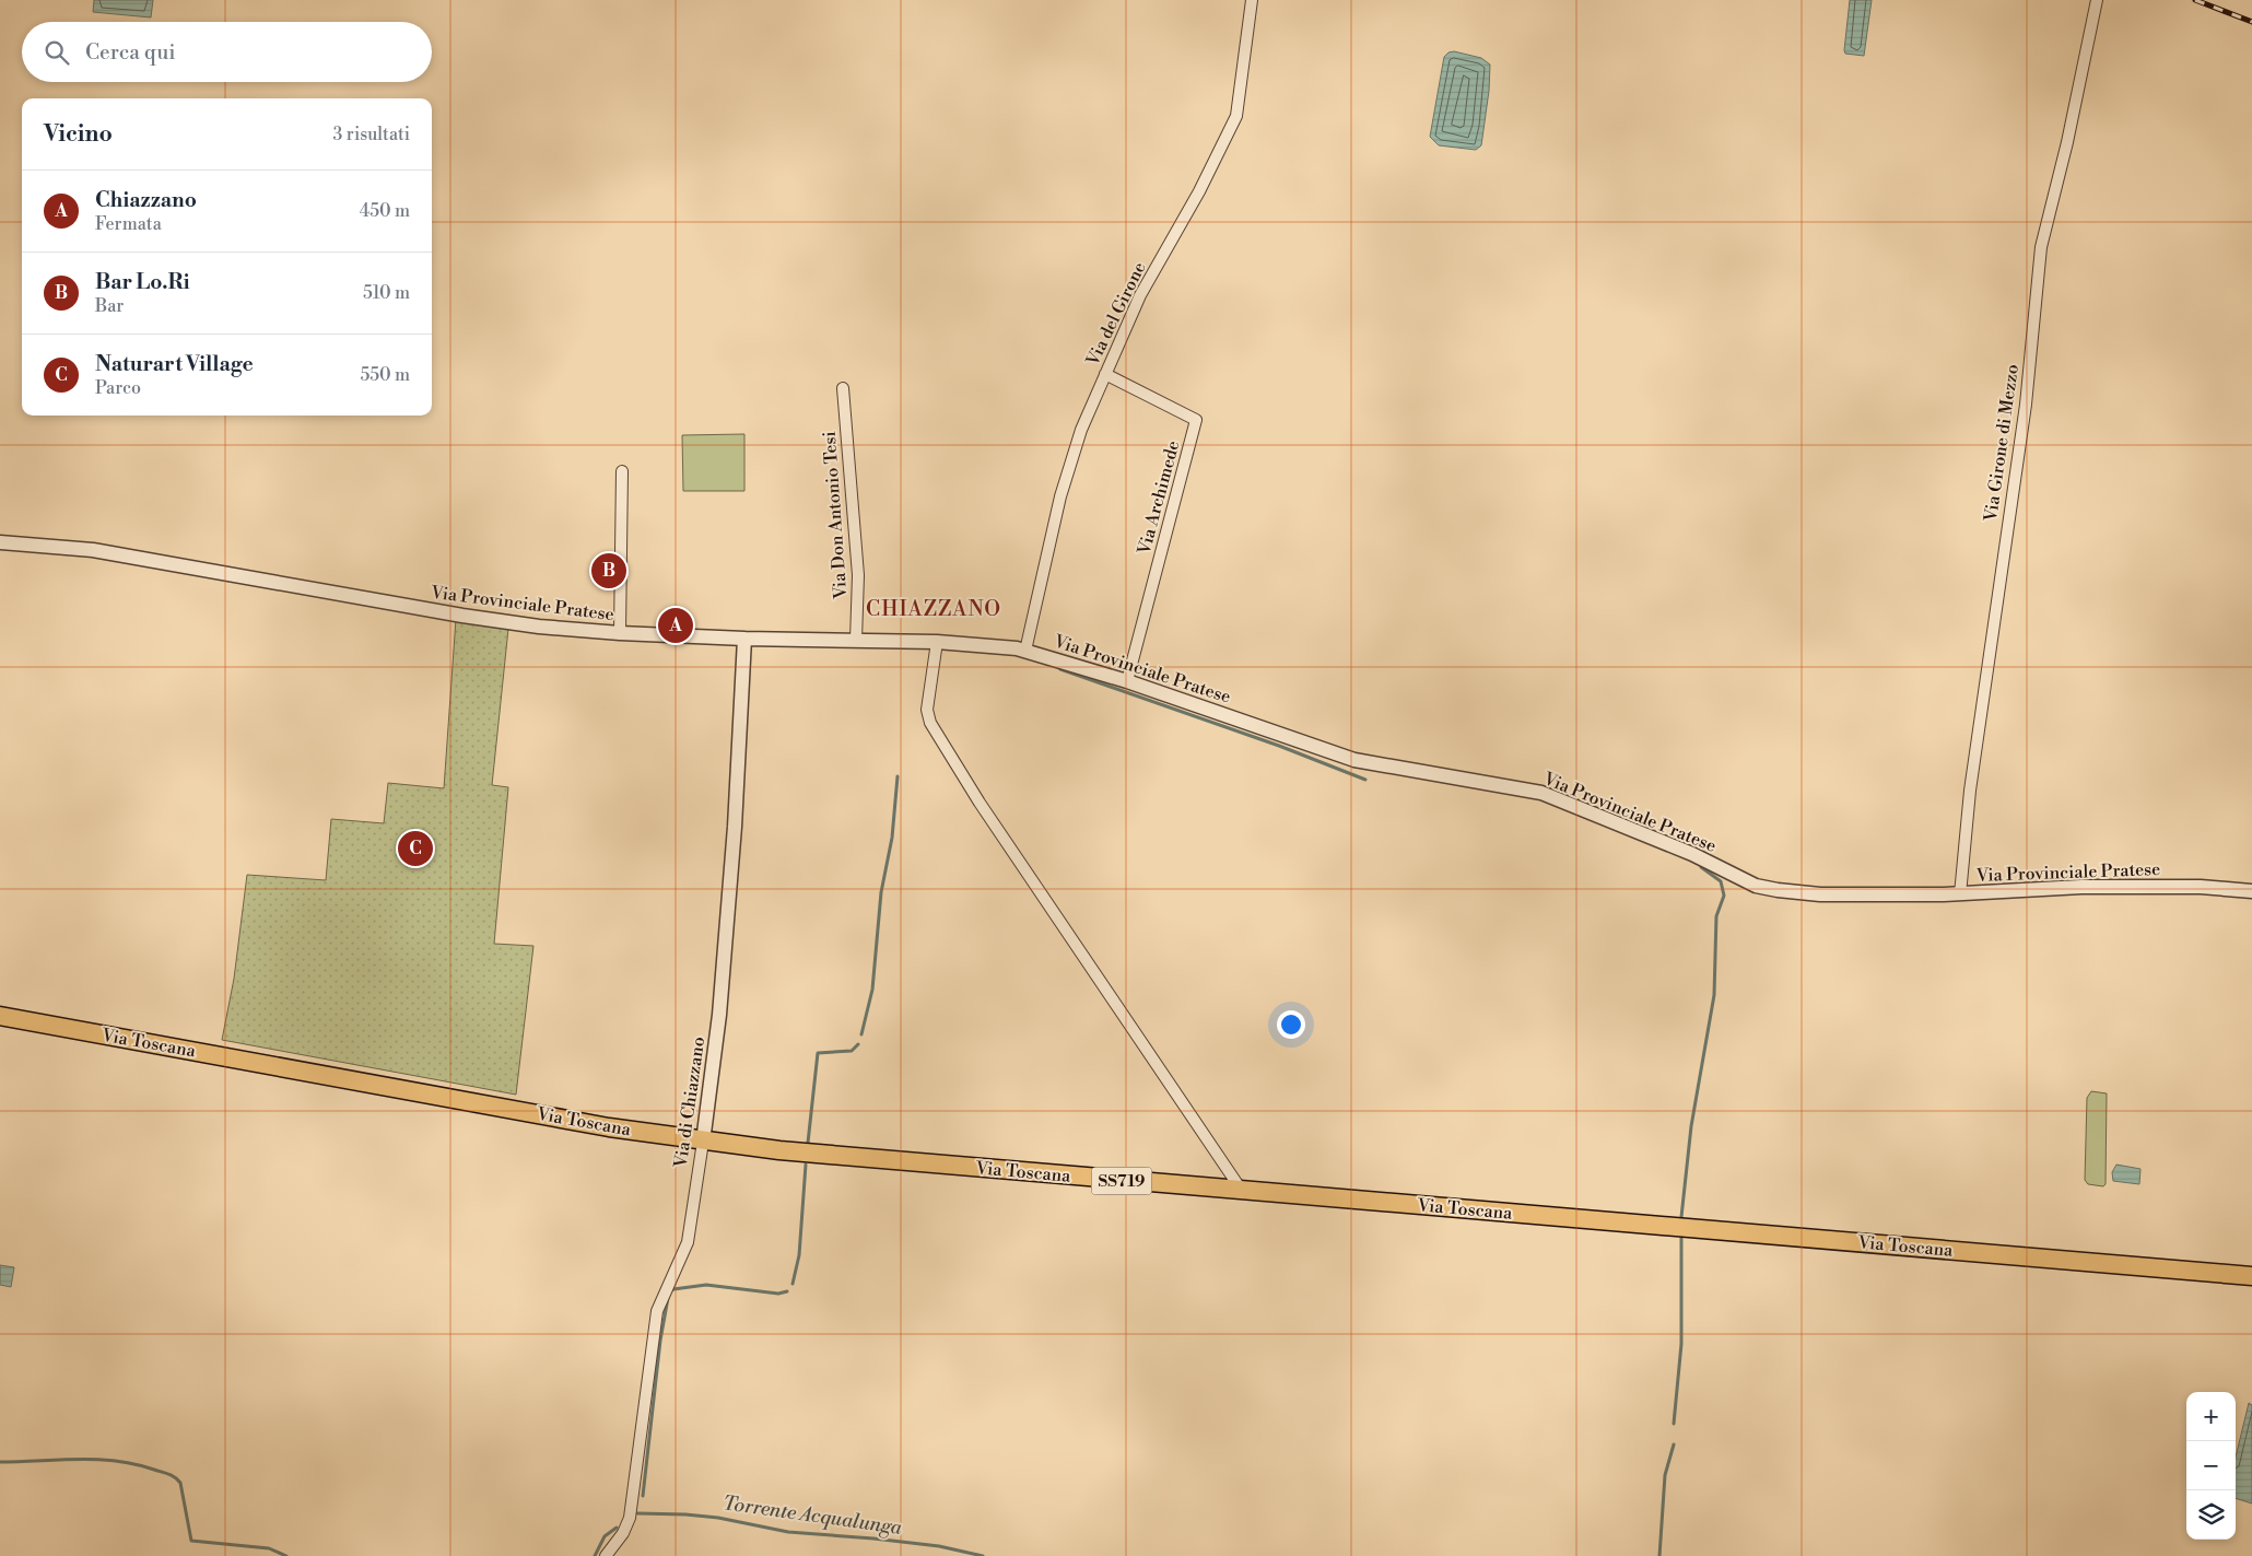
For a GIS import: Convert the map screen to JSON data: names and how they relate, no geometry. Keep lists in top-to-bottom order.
{
  "streets": {
    "main road": ["Via Toscana", "SS719"],
    "street": [
      "Via del Girone",
      "Via Girone di Mezzo",
      "Via Archimede",
      "Via Don Antonio Tesi",
      "Via Provinciale Pratese",
      "Via di Chiazzano"
    ]
  },
  "crossings": [
    ["Via del Girone", "Via Archimede"],
    ["Via del Girone", "Via Provinciale Pratese"],
    ["Via Girone di Mezzo", "Via Provinciale Pratese"],
    ["Via Archimede", "Via Provinciale Pratese"],
    ["Via Don Antonio Tesi", "Via Provinciale Pratese"],
    ["Via Provinciale Pratese", "Via di Chiazzano"],
    ["Via Toscana", "Via di Chiazzano"]
  ],
  "districts": ["CHIAZZANO"],
  "water": ["Torrente Acqualunga"],
  "page": {
    "search": "Cerca qui",
    "heading": ["Vicino", "3 risultati"],
    "list": [
      {
        "mark": "A",
        "name": "Chiazzano",
        "note": "Fermata",
        "value": "450 m"
      },
      {
        "mark": "B",
        "name": "Bar Lo.Ri",
        "note": "Bar",
        "value": "510 m"
      },
      {
        "mark": "C",
        "name": "Naturart Village",
        "note": "Parco",
        "value": "550 m"
      }
    ],
    "pins": ["B", "A", "C"],
    "map_buttons": ["+", "−"]
  }
}
